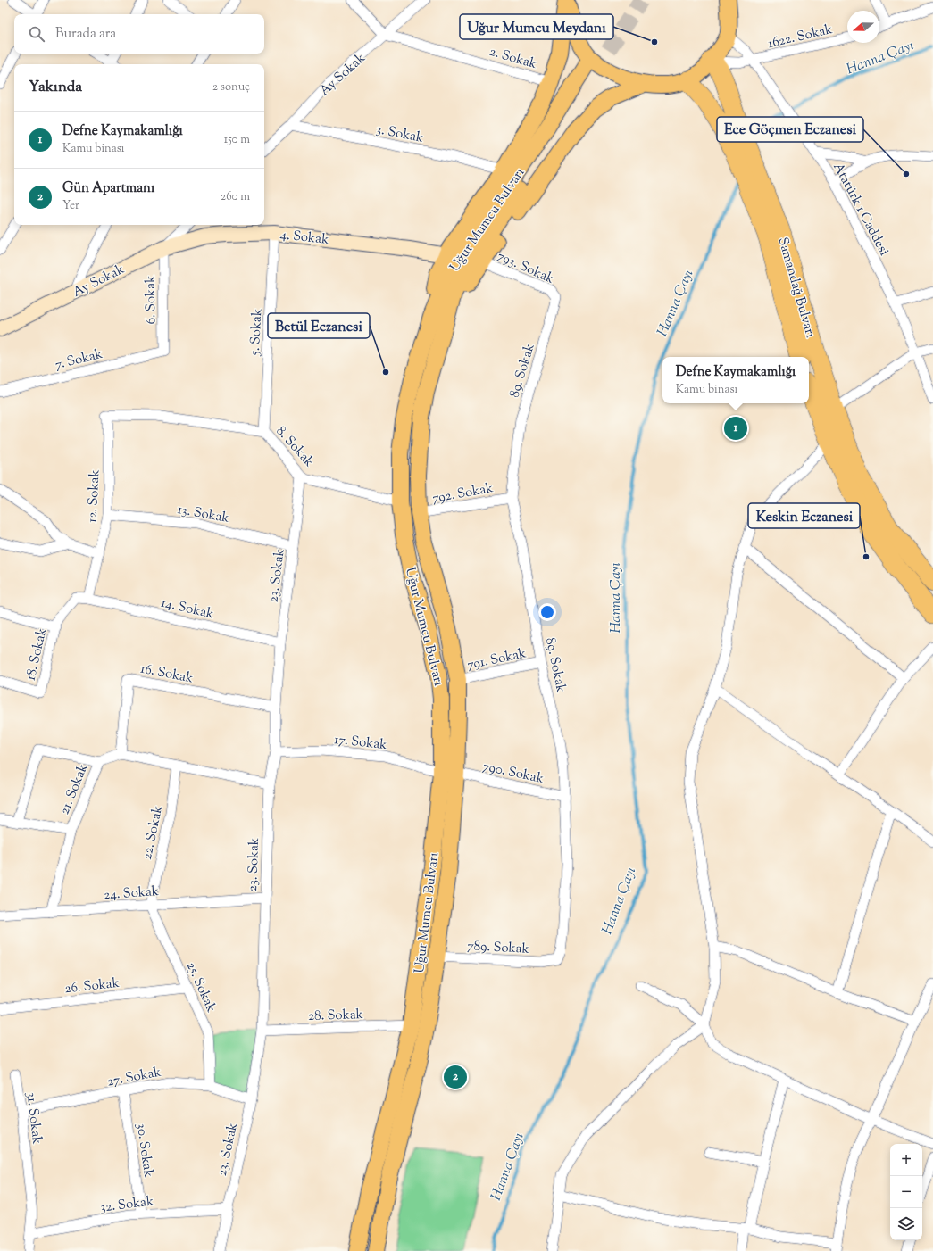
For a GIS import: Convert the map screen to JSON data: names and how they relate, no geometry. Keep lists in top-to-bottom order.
{
  "streets": {
    "highway": ["Samandağ Bulvarı"],
    "main road": ["Ay Sokak", "Uğur Mumcu Bulvarı", "4. Sokak"],
    "street": [
      "1622. Sokak",
      "2. Sokak",
      "3. Sokak",
      "Atatürk 1 Caddesi",
      "793. Sokak",
      "6. Sokak",
      "5. Sokak",
      "7. Sokak",
      "89. Sokak",
      "8. Sokak",
      "792. Sokak",
      "12. Sokak",
      "13. Sokak",
      "23. Sokak",
      "14. Sokak",
      "18. Sokak",
      "791. Sokak",
      "16. Sokak",
      "17. Sokak",
      "790. Sokak",
      "21. Sokak",
      "22. Sokak",
      "24. Sokak",
      "789. Sokak",
      "26. Sokak",
      "25. Sokak",
      "28. Sokak",
      "27. Sokak",
      "31. Sokak",
      "30. Sokak",
      "32. Sokak"
    ]
  },
  "crossings": [
    ["1622. Sokak", "Atatürk 1 Caddesi"],
    ["2. Sokak", "Ay Sokak"],
    ["Ay Sokak", "3. Sokak"],
    ["Ay Sokak", "4. Sokak"],
    ["Ay Sokak", "6. Sokak"],
    ["Uğur Mumcu Bulvarı", "8. Sokak"],
    ["Uğur Mumcu Bulvarı", "792. Sokak"],
    ["Uğur Mumcu Bulvarı", "791. Sokak"],
    ["Uğur Mumcu Bulvarı", "17. Sokak"],
    ["Uğur Mumcu Bulvarı", "790. Sokak"],
    ["Uğur Mumcu Bulvarı", "789. Sokak"],
    ["Uğur Mumcu Bulvarı", "28. Sokak"],
    ["4. Sokak", "6. Sokak"],
    ["4. Sokak", "5. Sokak"],
    ["793. Sokak", "89. Sokak"],
    ["6. Sokak", "7. Sokak"],
    ["5. Sokak", "8. Sokak"],
    ["89. Sokak", "792. Sokak"],
    ["89. Sokak", "791. Sokak"],
    ["89. Sokak", "790. Sokak"],
    ["89. Sokak", "789. Sokak"],
    ["8. Sokak", "12. Sokak"],
    ["8. Sokak", "23. Sokak"],
    ["12. Sokak", "13. Sokak"],
    ["12. Sokak", "14. Sokak"],
    ["12. Sokak", "18. Sokak"],
    ["13. Sokak", "23. Sokak"],
    ["23. Sokak", "14. Sokak"],
    ["23. Sokak", "16. Sokak"],
    ["23. Sokak", "17. Sokak"],
    ["23. Sokak", "24. Sokak"],
    ["23. Sokak", "28. Sokak"],
    ["23. Sokak", "27. Sokak"],
    ["23. Sokak", "32. Sokak"],
    ["14. Sokak", "18. Sokak"],
    ["16. Sokak", "21. Sokak"],
    ["17. Sokak", "790. Sokak"],
    ["21. Sokak", "24. Sokak"],
    ["22. Sokak", "24. Sokak"],
    ["22. Sokak", "25. Sokak"],
    ["24. Sokak", "25. Sokak"],
    ["26. Sokak", "25. Sokak"],
    ["25. Sokak", "27. Sokak"],
    ["27. Sokak", "31. Sokak"],
    ["27. Sokak", "30. Sokak"],
    ["31. Sokak", "32. Sokak"],
    ["30. Sokak", "32. Sokak"]
  ],
  "water": ["Hanna Çayı"],
  "places": [
    "Uğur Mumcu Meydanı",
    "Ece Göçmen Eczanesi",
    "Betül Eczanesi",
    "Keskin Eczanesi"
  ],
  "north": "left",
  "page": {
    "search": "Burada ara",
    "heading": ["Yakında", "2 sonuç"],
    "list": [
      {
        "mark": "1",
        "name": "Defne Kaymakamlığı",
        "note": "Kamu binası",
        "value": "150 m"
      },
      {
        "mark": "2",
        "name": "Gün Apartmanı",
        "note": "Yer",
        "value": "260 m"
      }
    ],
    "popup": ["Defne Kaymakamlığı", "Kamu binası"],
    "pins": ["1", "2"],
    "map_buttons": ["+", "−"]
  }
}
